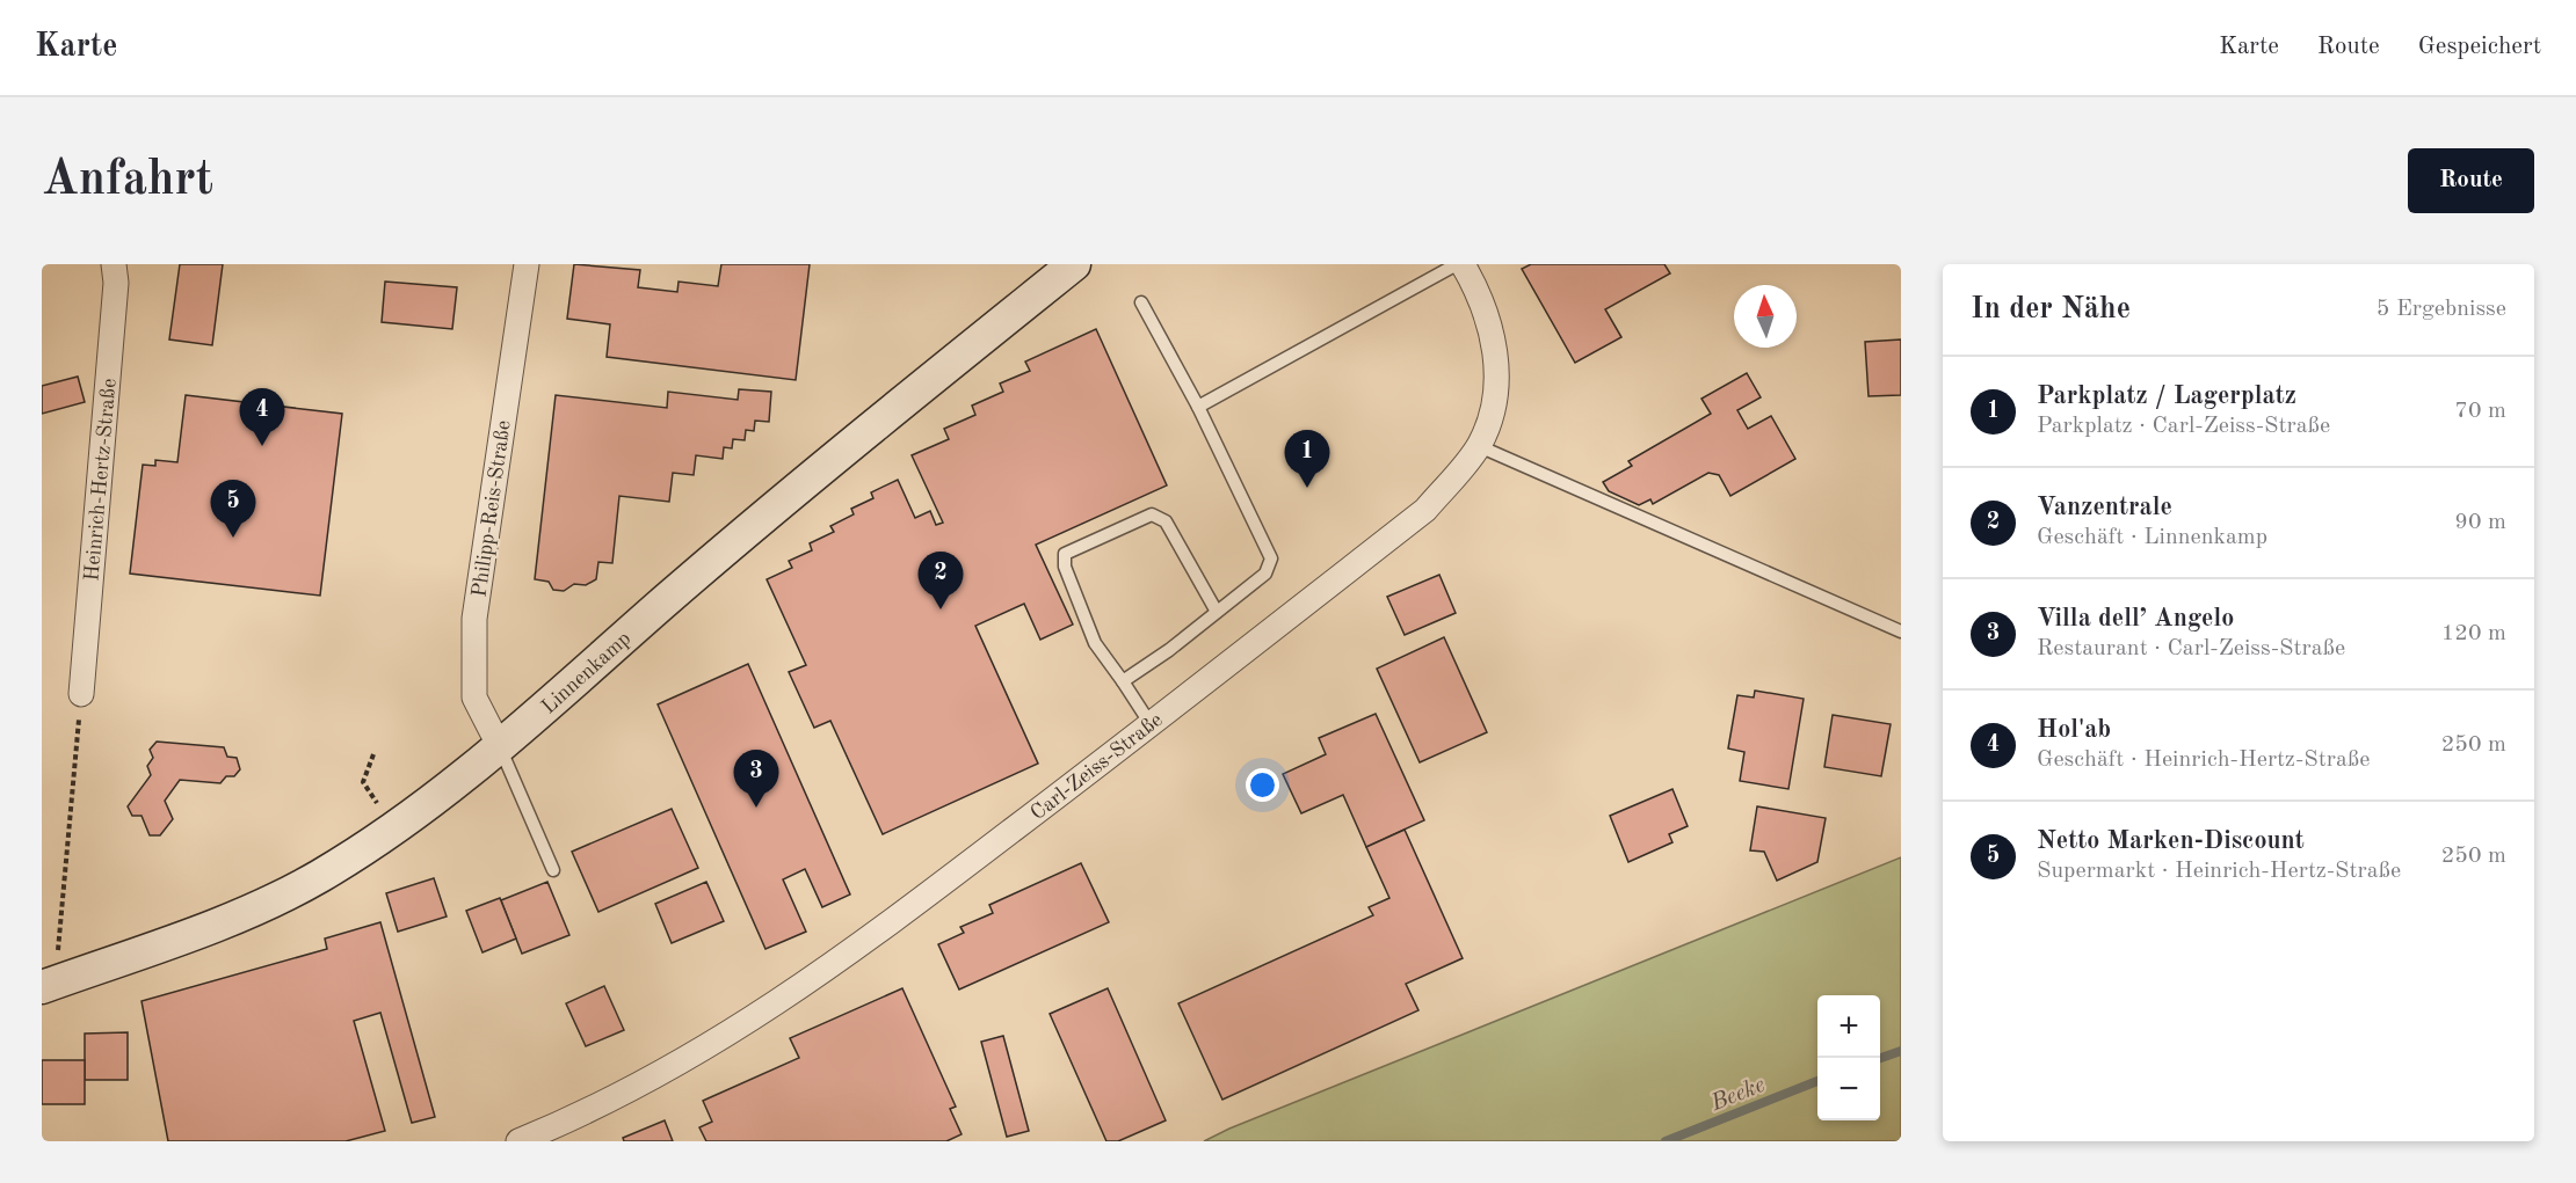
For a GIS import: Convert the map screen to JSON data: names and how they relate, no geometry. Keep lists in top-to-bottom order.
{
  "streets": {
    "main road": ["Linnenkamp"],
    "street": ["Heinrich-Hertz-Straße", "Philipp-Reis-Straße", "Carl-Zeiss-Straße"]
  },
  "crossings": [
    ["Philipp-Reis-Straße", "Linnenkamp"]
  ],
  "water": ["Beeke"],
  "north": "top",
  "page": {
    "header": "Karte",
    "nav": ["Karte", "Route", "Gespeichert"],
    "buttons": "Route",
    "title": "Anfahrt",
    "heading": ["In der Nähe", "5 Ergebnisse"],
    "list": [
      {
        "mark": "1",
        "name": "Parkplatz / Lagerplatz",
        "note": "Parkplatz · Carl-Zeiss-Straße",
        "value": "70 m"
      },
      {
        "mark": "2",
        "name": "Vanzentrale",
        "note": "Geschäft · Linnenkamp",
        "value": "90 m"
      },
      {
        "mark": "3",
        "name": "Villa dell’ Angelo",
        "note": "Restaurant · Carl-Zeiss-Straße",
        "value": "120 m"
      },
      {
        "mark": "4",
        "name": "Hol'ab",
        "note": "Geschäft · Heinrich-Hertz-Straße",
        "value": "250 m"
      },
      {
        "mark": "5",
        "name": "Netto Marken-Discount",
        "note": "Supermarkt · Heinrich-Hertz-Straße",
        "value": "250 m"
      }
    ],
    "pins": [
      "4",
      "1",
      "5",
      "2",
      "3"
    ],
    "map_buttons": ["+", "−"]
  }
}
